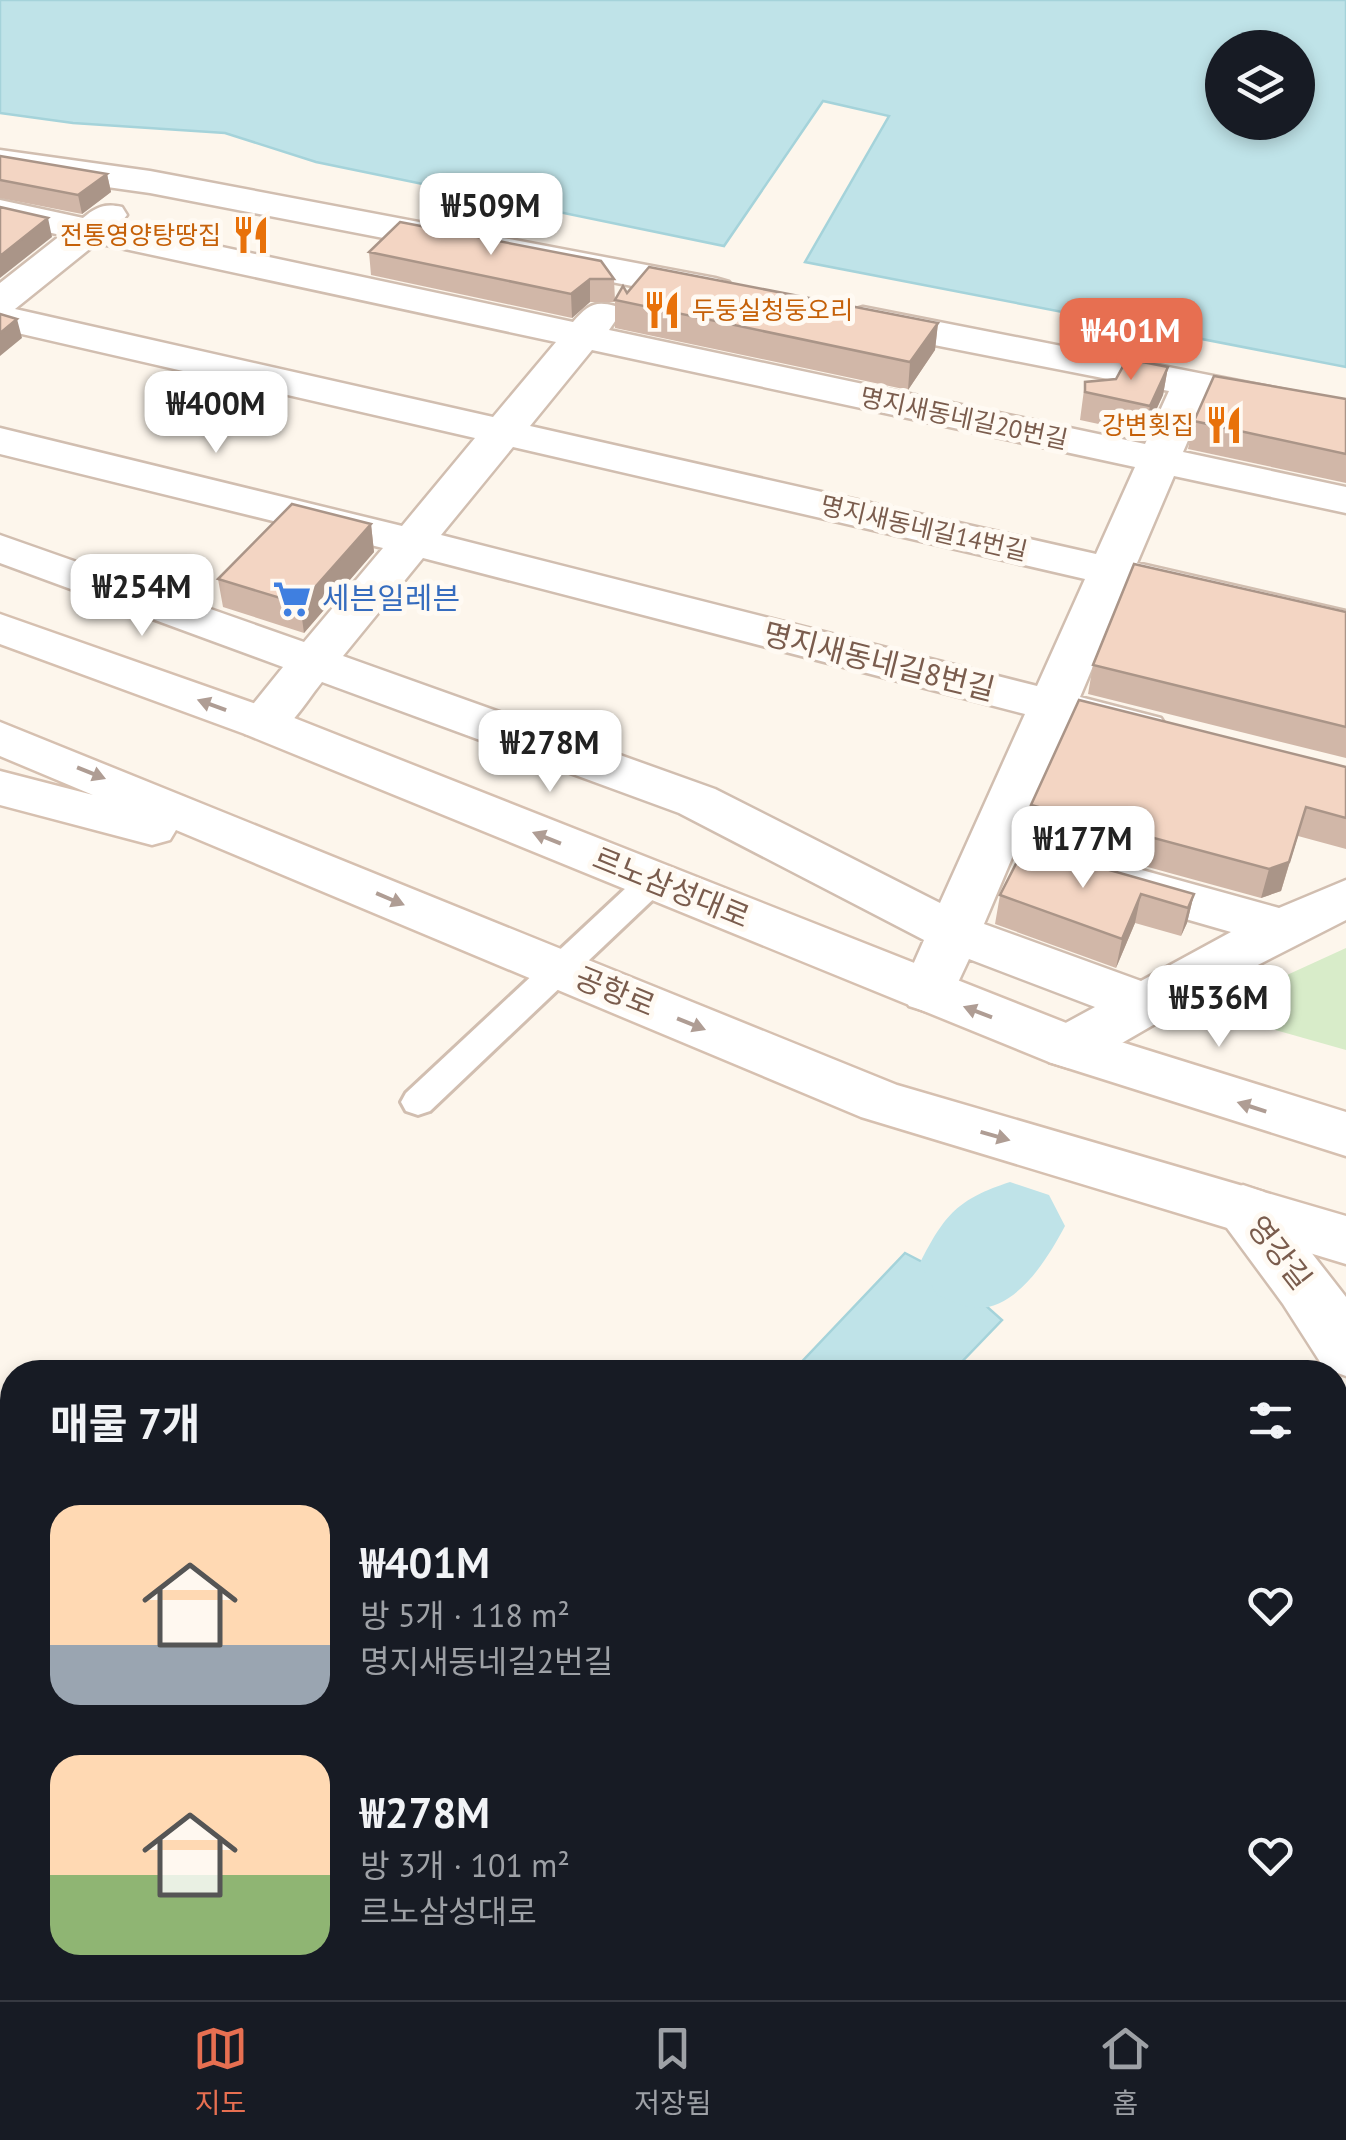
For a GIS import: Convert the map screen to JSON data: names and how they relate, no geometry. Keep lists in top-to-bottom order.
{
  "streets": {
    "street": [
      "명지새동네길20번길",
      "명지새동네길14번길",
      "명지새동네길8번길",
      "르노삼성대로",
      "공항로",
      "영강길"
    ]
  },
  "crossings": [
    ["공항로", "영강길"]
  ],
  "places": {
    "restaurant": ["전통영양탕땅집", "두둥실청둥오리", "강변횟집"],
    "supermarket": ["세븐일레븐"]
  },
  "page": {
    "price": [
      "₩509M",
      "₩401M",
      "₩400M",
      "₩254M",
      "₩278M",
      "₩177M",
      "₩536M"
    ],
    "heading": "매물 7개",
    "list": [
      {
        "name": "₩401M",
        "note": "방 5개 · 118 m² · 명지새동네길2번길"
      },
      {
        "name": "₩278M",
        "note": "방 3개 · 101 m² · 르노삼성대로"
      }
    ],
    "tabs": ["지도", "저장됨", "홈"]
  }
}
